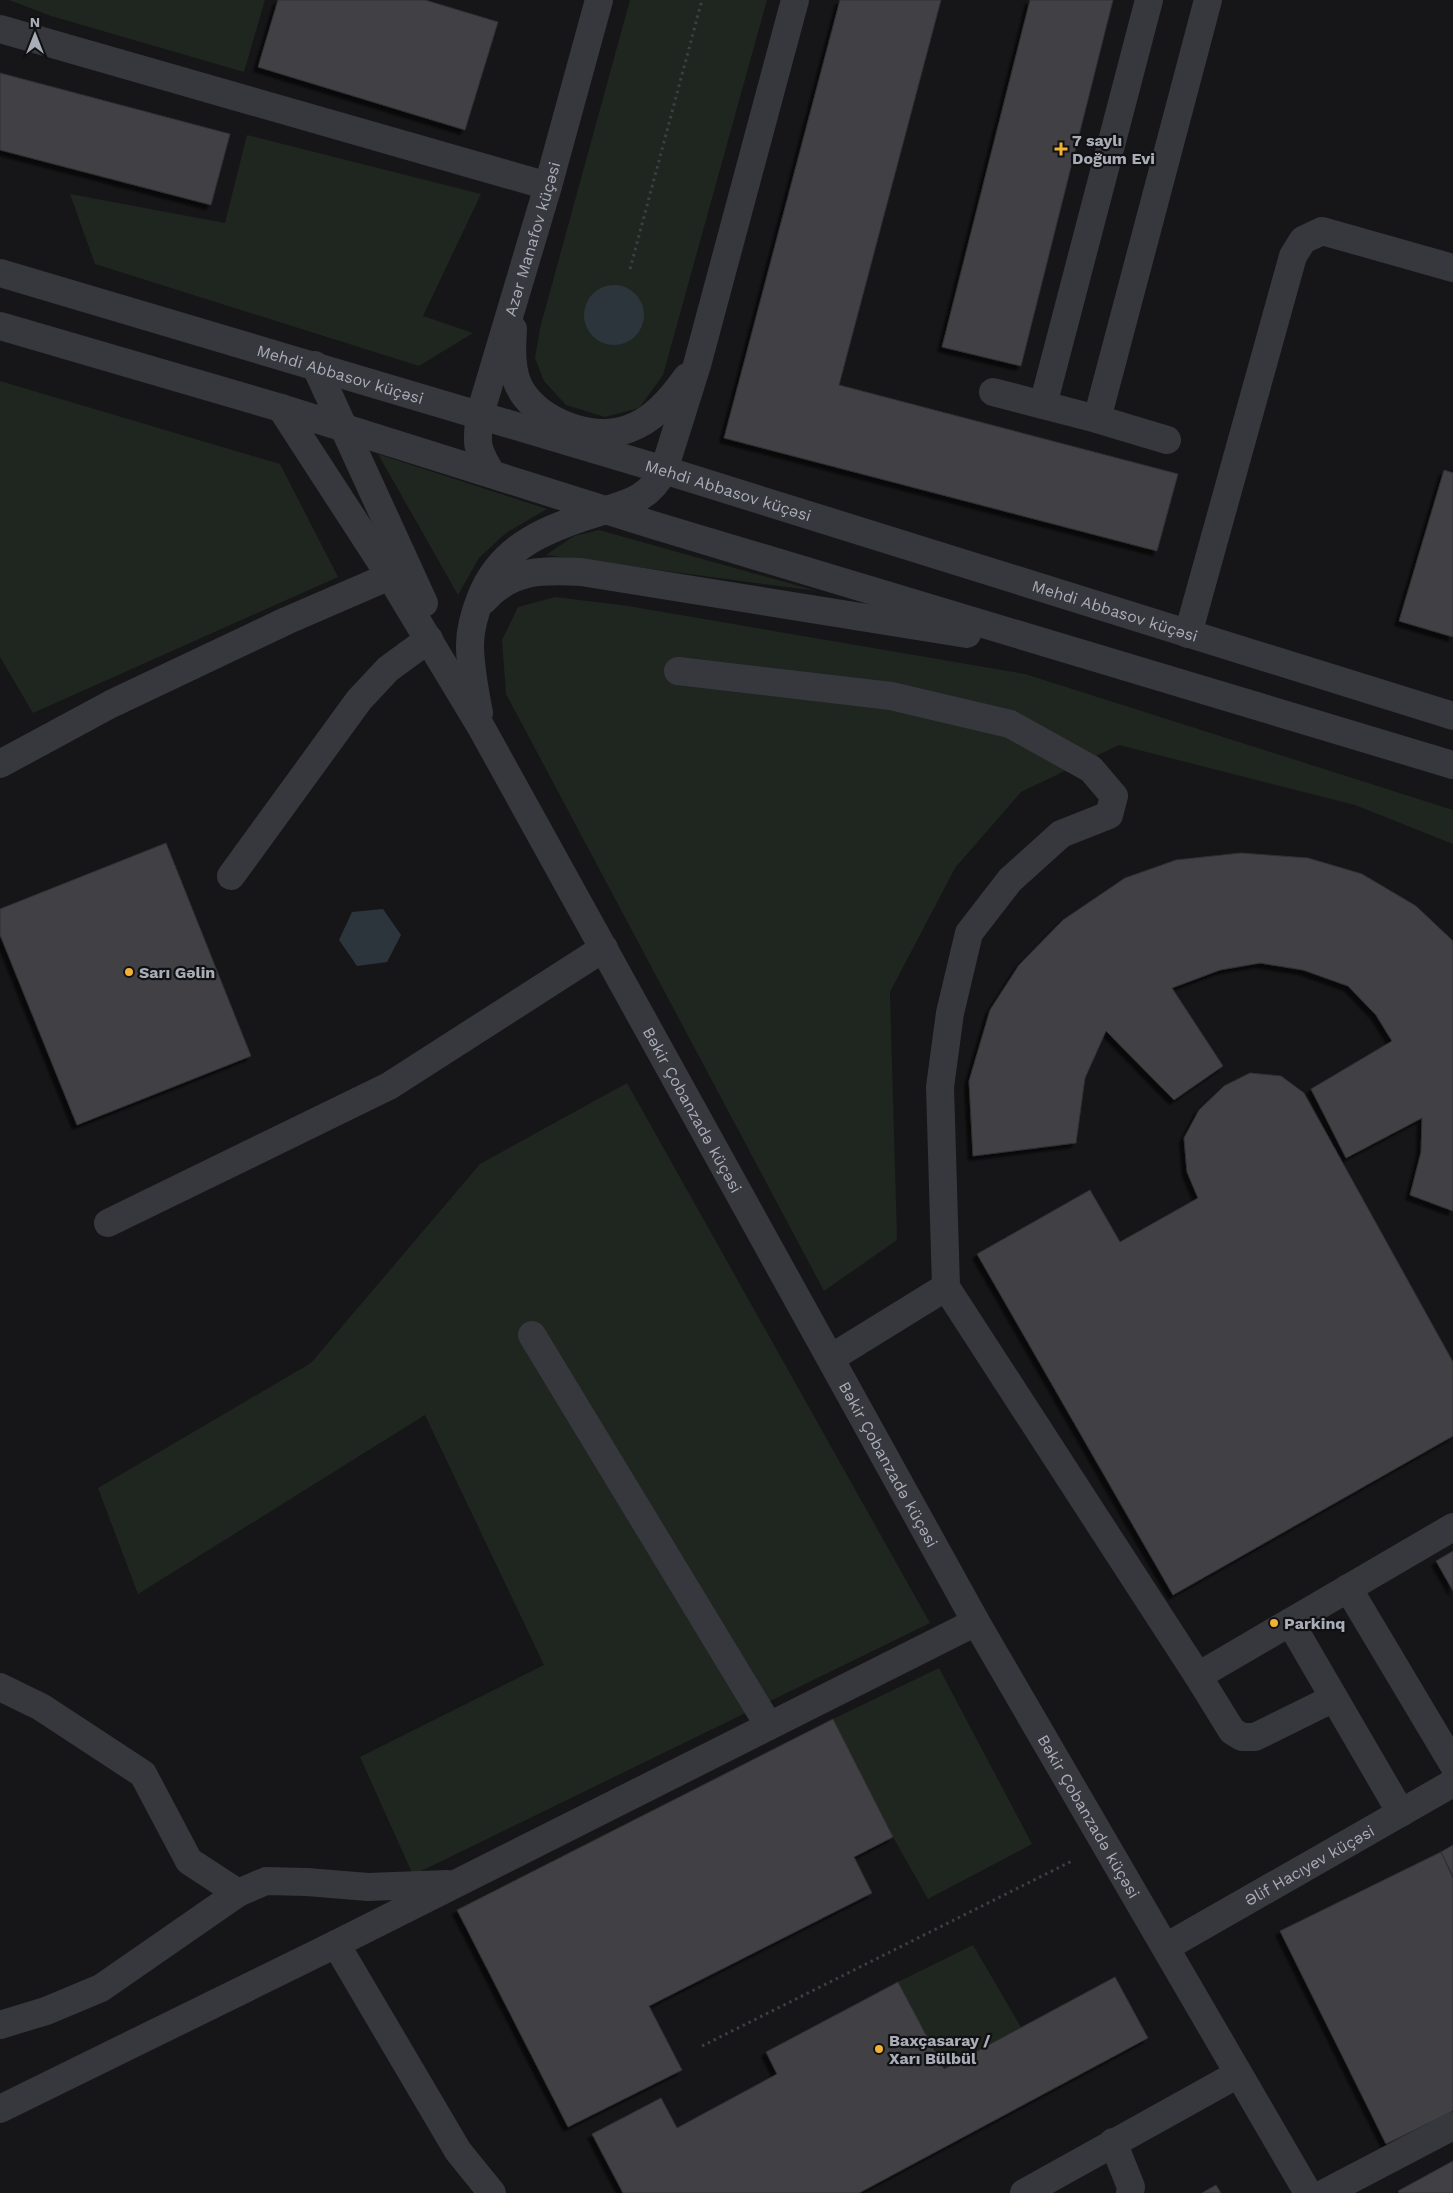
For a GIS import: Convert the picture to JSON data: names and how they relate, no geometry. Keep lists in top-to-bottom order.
{
  "streets": {
    "street": [
      "Azər Manafov küçəsi",
      "Mehdi Abbasov küçəsi",
      "Bəkir Çobanzadə küçəsi",
      "Əlif Hacıyev küçəsi"
    ]
  },
  "crossings": [
    ["Azər Manafov küçəsi", "Mehdi Abbasov küçəsi"],
    ["Bəkir Çobanzadə küçəsi", "Əlif Hacıyev küçəsi"]
  ],
  "places": {
    "health": ["7 saylı Doğum Evi"],
    "other": ["Sarı Gəlin", "Parkinq", "Baxçasaray / Xarı Bülbül"]
  },
  "north": "top"
}
